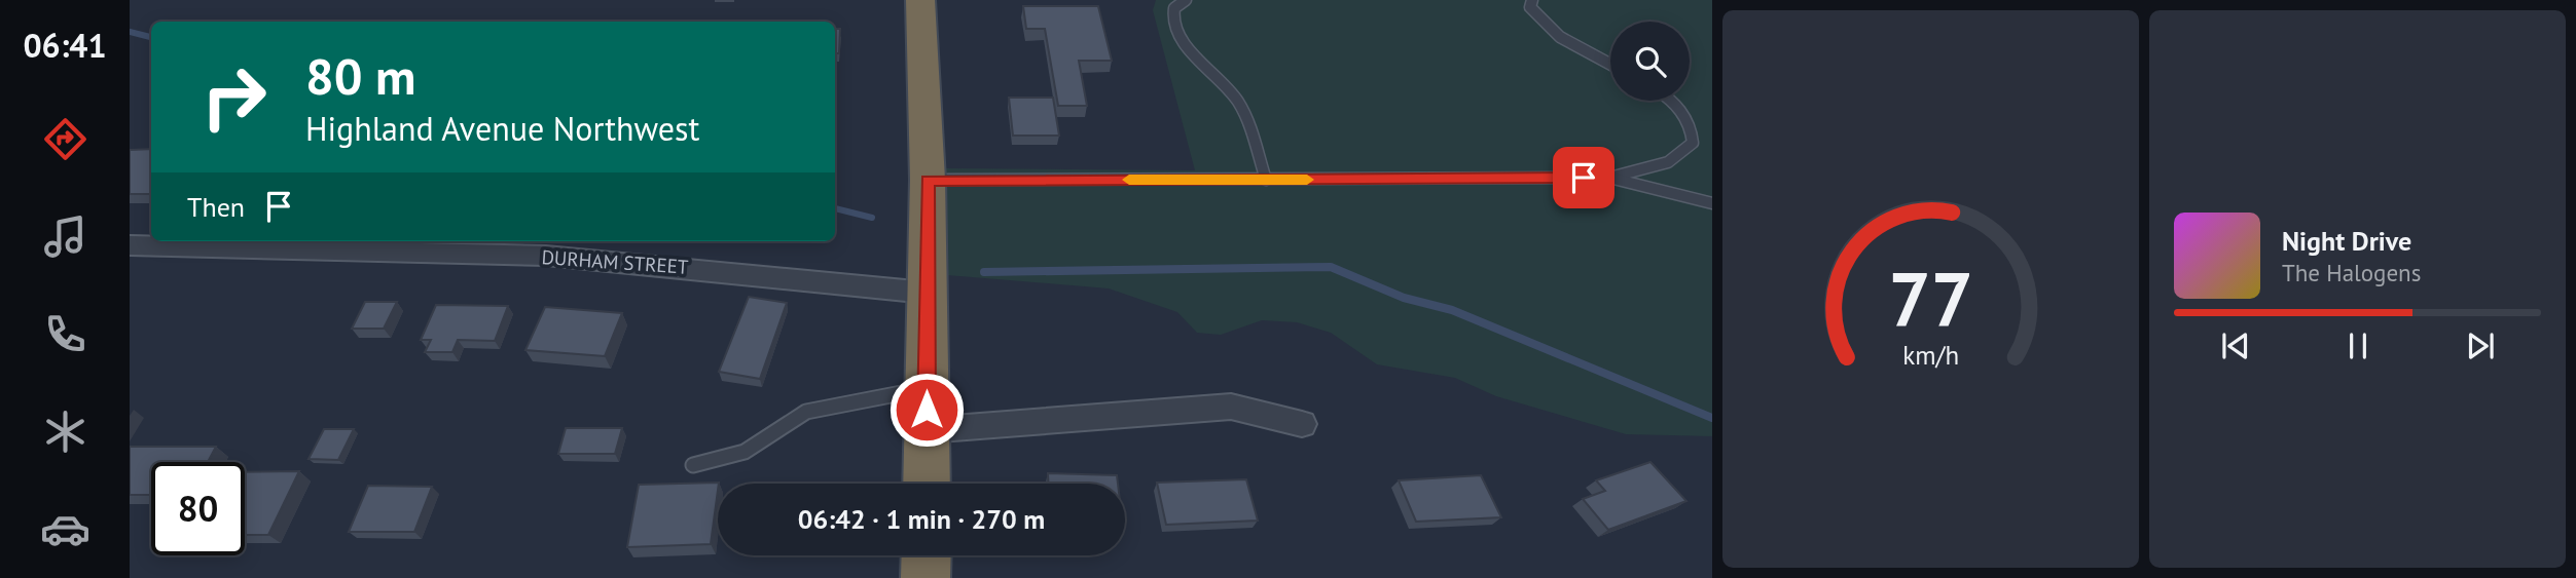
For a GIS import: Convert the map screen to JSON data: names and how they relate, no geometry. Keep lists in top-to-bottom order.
{
  "streets": {
    "street": ["DURHAM STREET"]
  },
  "page": {
    "tabs": "06:41",
    "turn": ["80 m", "Highland Avenue Northwest"],
    "then": "Then",
    "song": ["Night Drive", "The Halogens"],
    "limit": "80",
    "trip": "06:42 · 1 min · 270 m",
    "gauge": ["77", "km/h"]
  }
}
